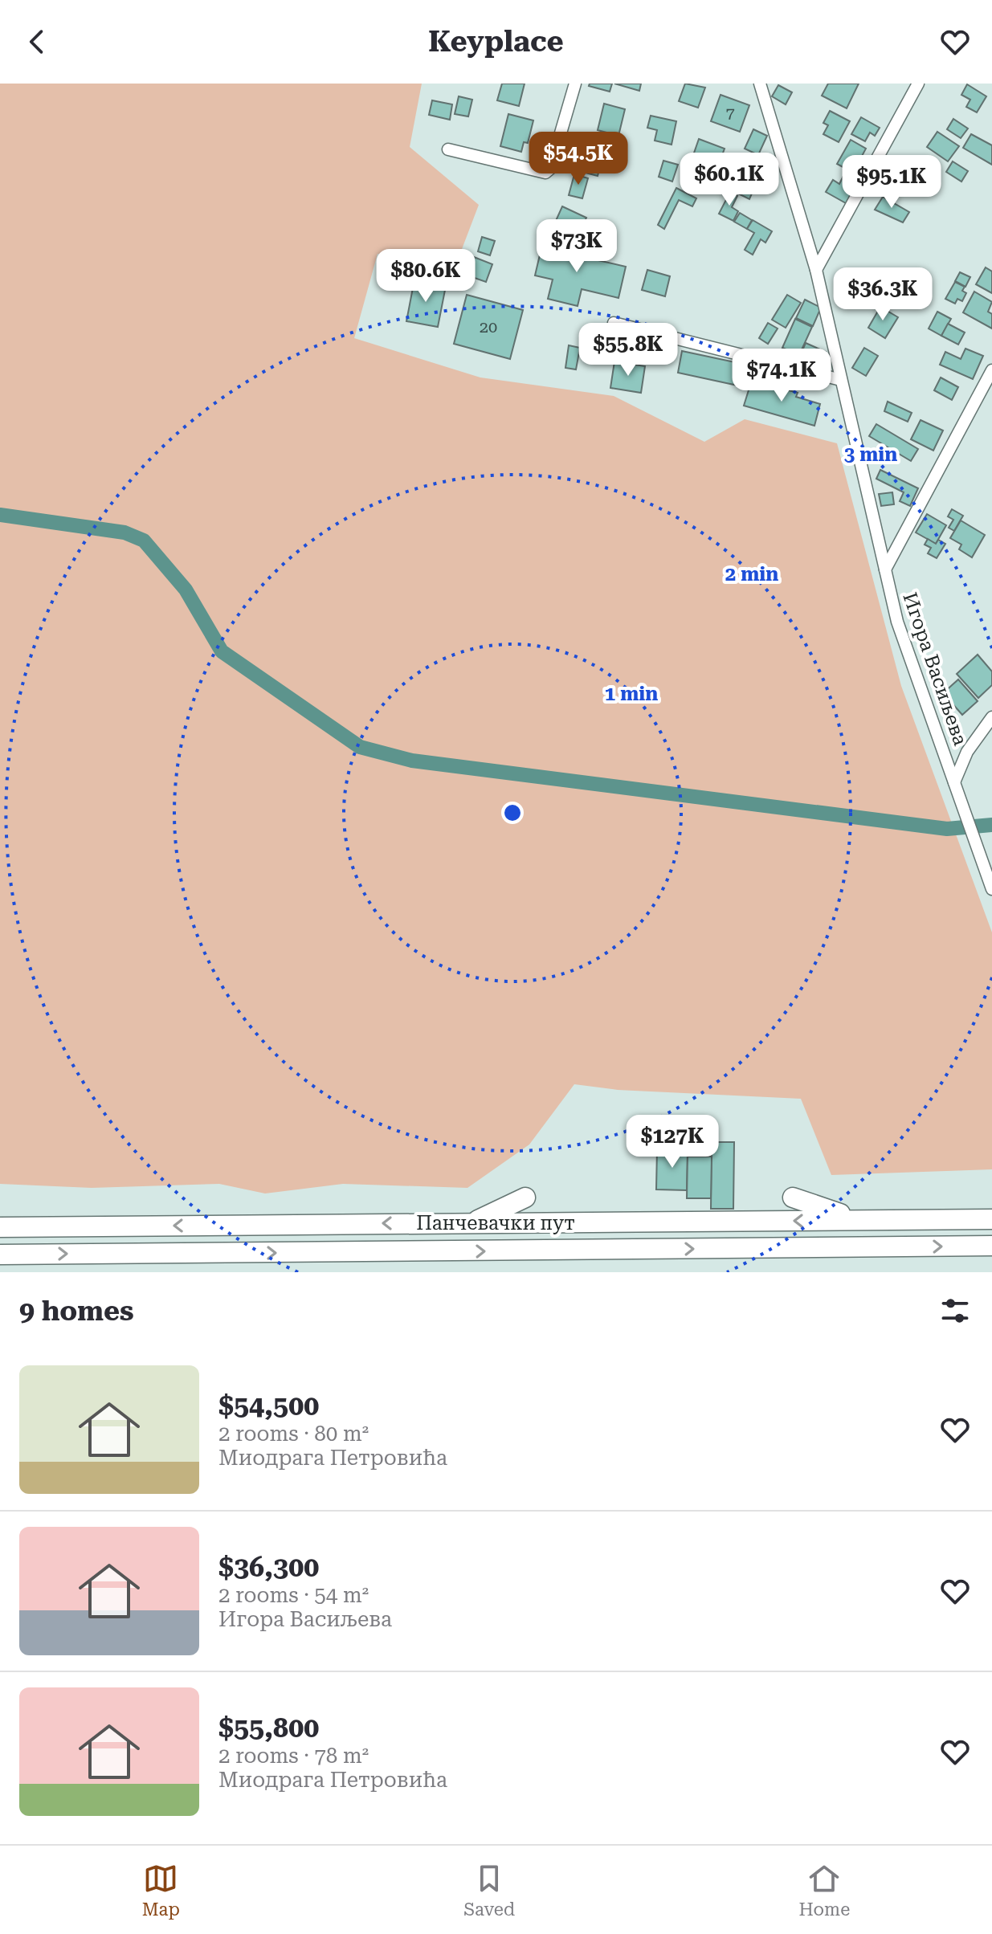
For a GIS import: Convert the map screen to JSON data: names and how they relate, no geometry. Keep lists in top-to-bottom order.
{
  "streets": {
    "main road": ["Панчевачки пут"],
    "street": ["Игора Васиљева"]
  },
  "house_numbers": ["7", "20"],
  "page": {
    "header": "Keyplace",
    "price": [
      "$54.5K",
      "$60.1K",
      "$95.1K",
      "$73K",
      "$80.6K",
      "$36.3K",
      "$55.8K",
      "$74.1K",
      "$127K"
    ],
    "heading": "9 homes",
    "list": [
      {
        "name": "$54,500",
        "note": "2 rooms · 80 m² · Миодрага Петровића"
      },
      {
        "name": "$36,300",
        "note": "2 rooms · 54 m² · Игора Васиљева"
      },
      {
        "name": "$55,800",
        "note": "2 rooms · 78 m² · Миодрага Петровића"
      }
    ],
    "tabs": ["Map", "Saved", "Home"]
  },
  "rings": ["3 min", "2 min", "1 min"]
}
